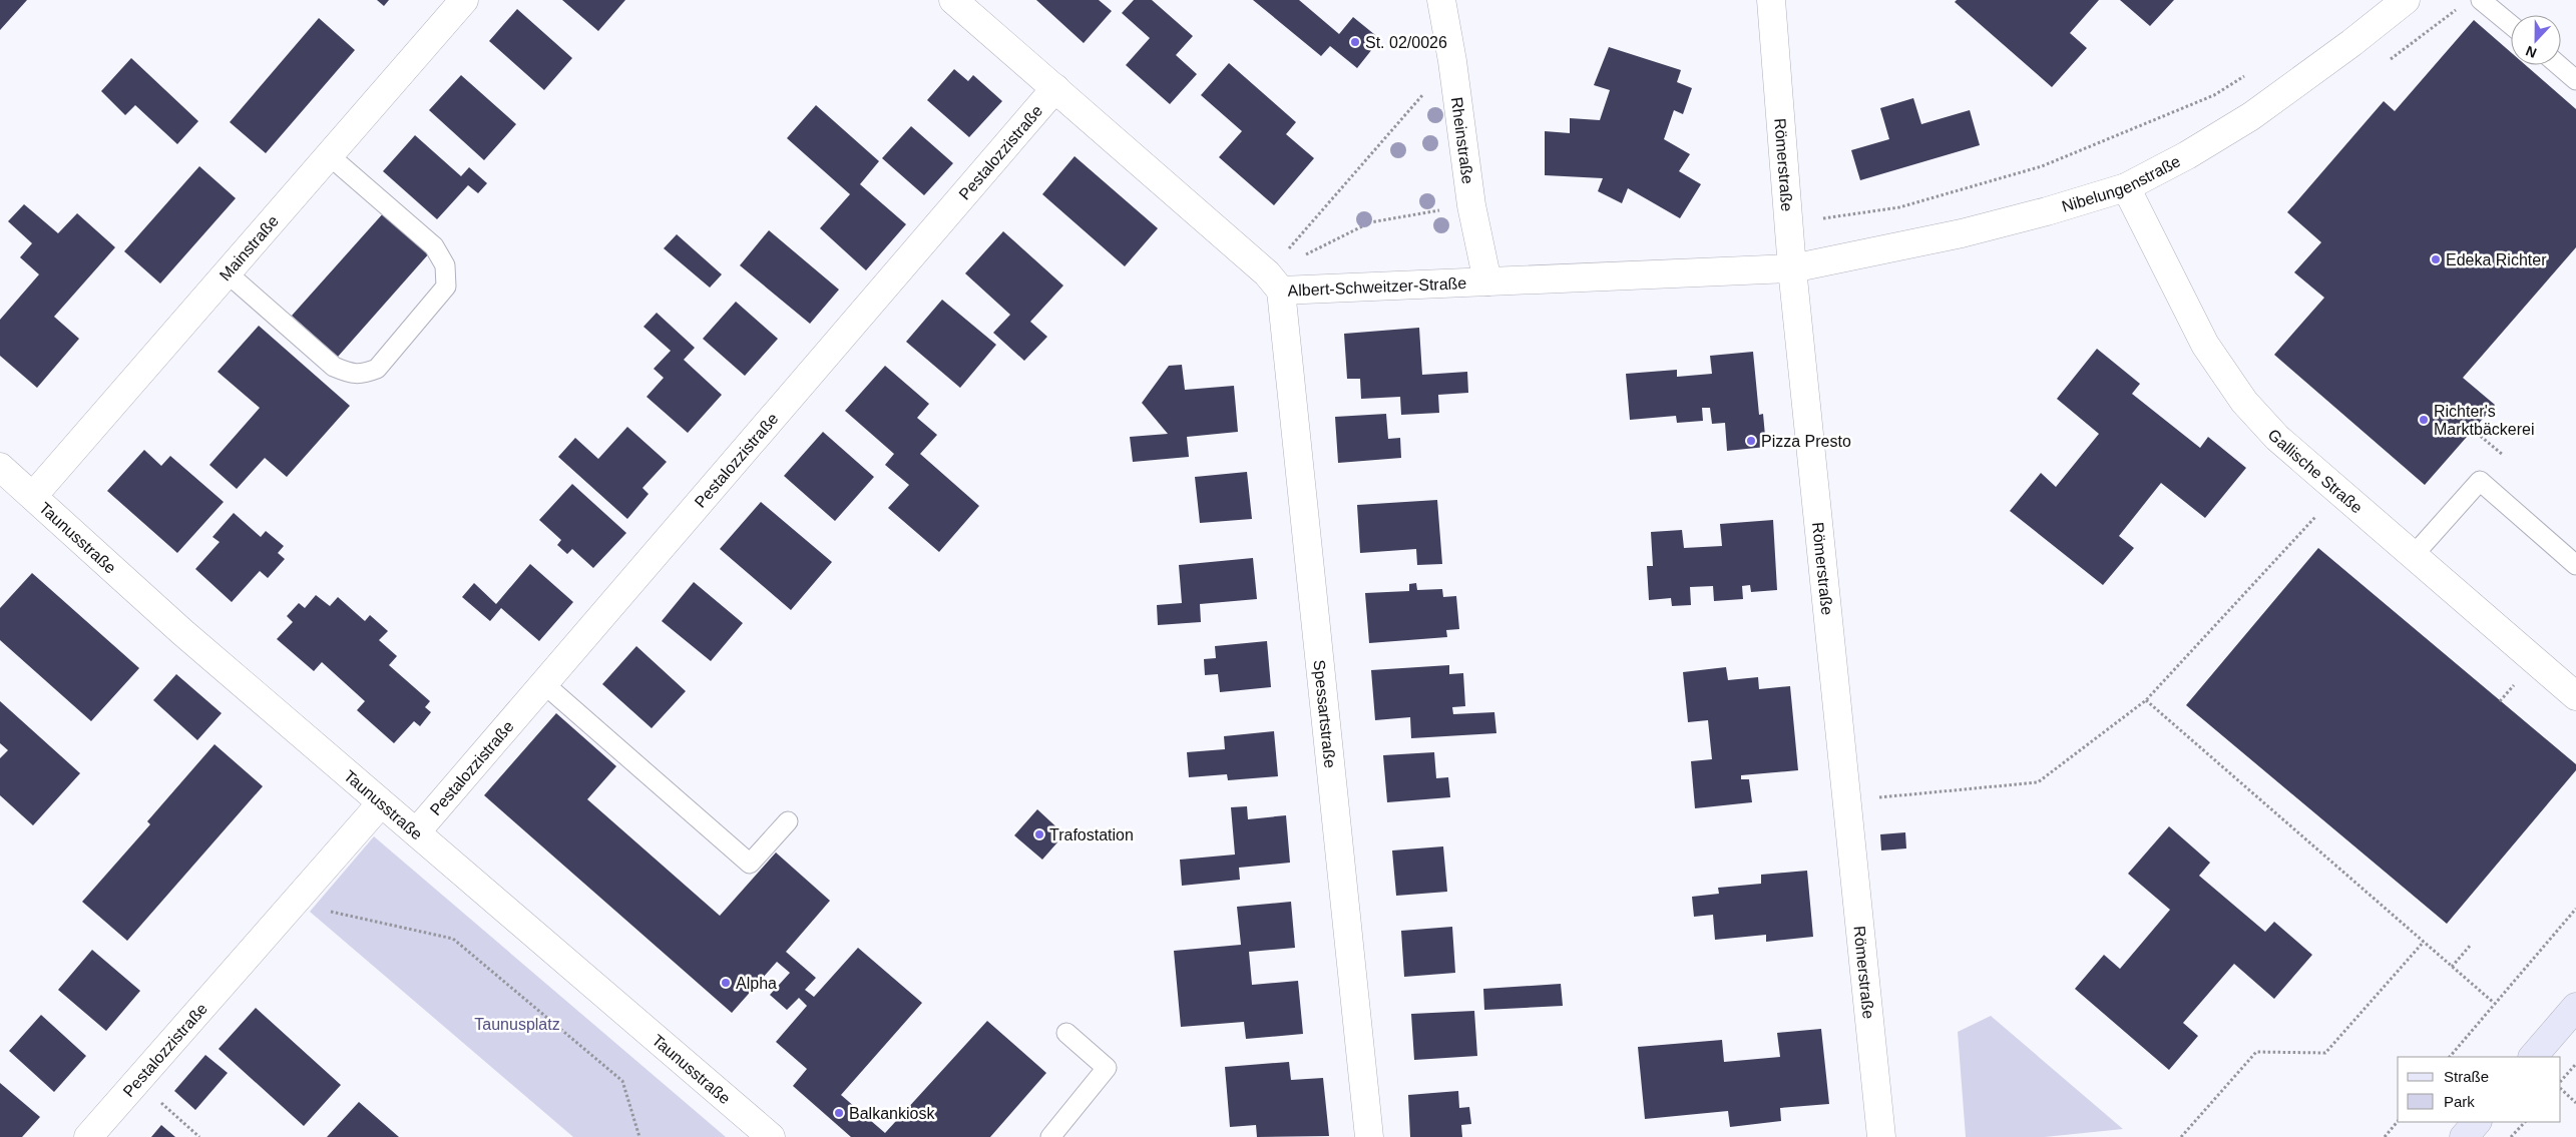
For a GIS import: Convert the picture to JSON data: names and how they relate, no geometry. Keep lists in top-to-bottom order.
{
  "streets": {
    "street": [
      "Rheinstraße",
      "Pestalozzistraße",
      "Römerstraße",
      "Nibelungenstraße",
      "Mainstraße",
      "Albert-Schweitzer-Straße",
      "Gallische Straße",
      "Taunusstraße",
      "Spessartstraße"
    ]
  },
  "crossings": [
    ["Rheinstraße", "Albert-Schweitzer-Straße"],
    ["Pestalozzistraße", "Albert-Schweitzer-Straße"],
    ["Pestalozzistraße", "Taunusstraße"],
    ["Römerstraße", "Nibelungenstraße"],
    ["Römerstraße", "Albert-Schweitzer-Straße"],
    ["Nibelungenstraße", "Albert-Schweitzer-Straße"],
    ["Nibelungenstraße", "Gallische Straße"],
    ["Mainstraße", "Taunusstraße"],
    ["Albert-Schweitzer-Straße", "Spessartstraße"]
  ],
  "parks": ["Taunusplatz"],
  "places": [
    "St. 02/0026",
    "Edeka Richter",
    "Richter's Marktbäckerei",
    "Pizza Presto",
    "Trafostation",
    "Alpha",
    "Balkankiosk"
  ],
  "legend": ["Straße", "Park"],
  "north": "bottom"
}
